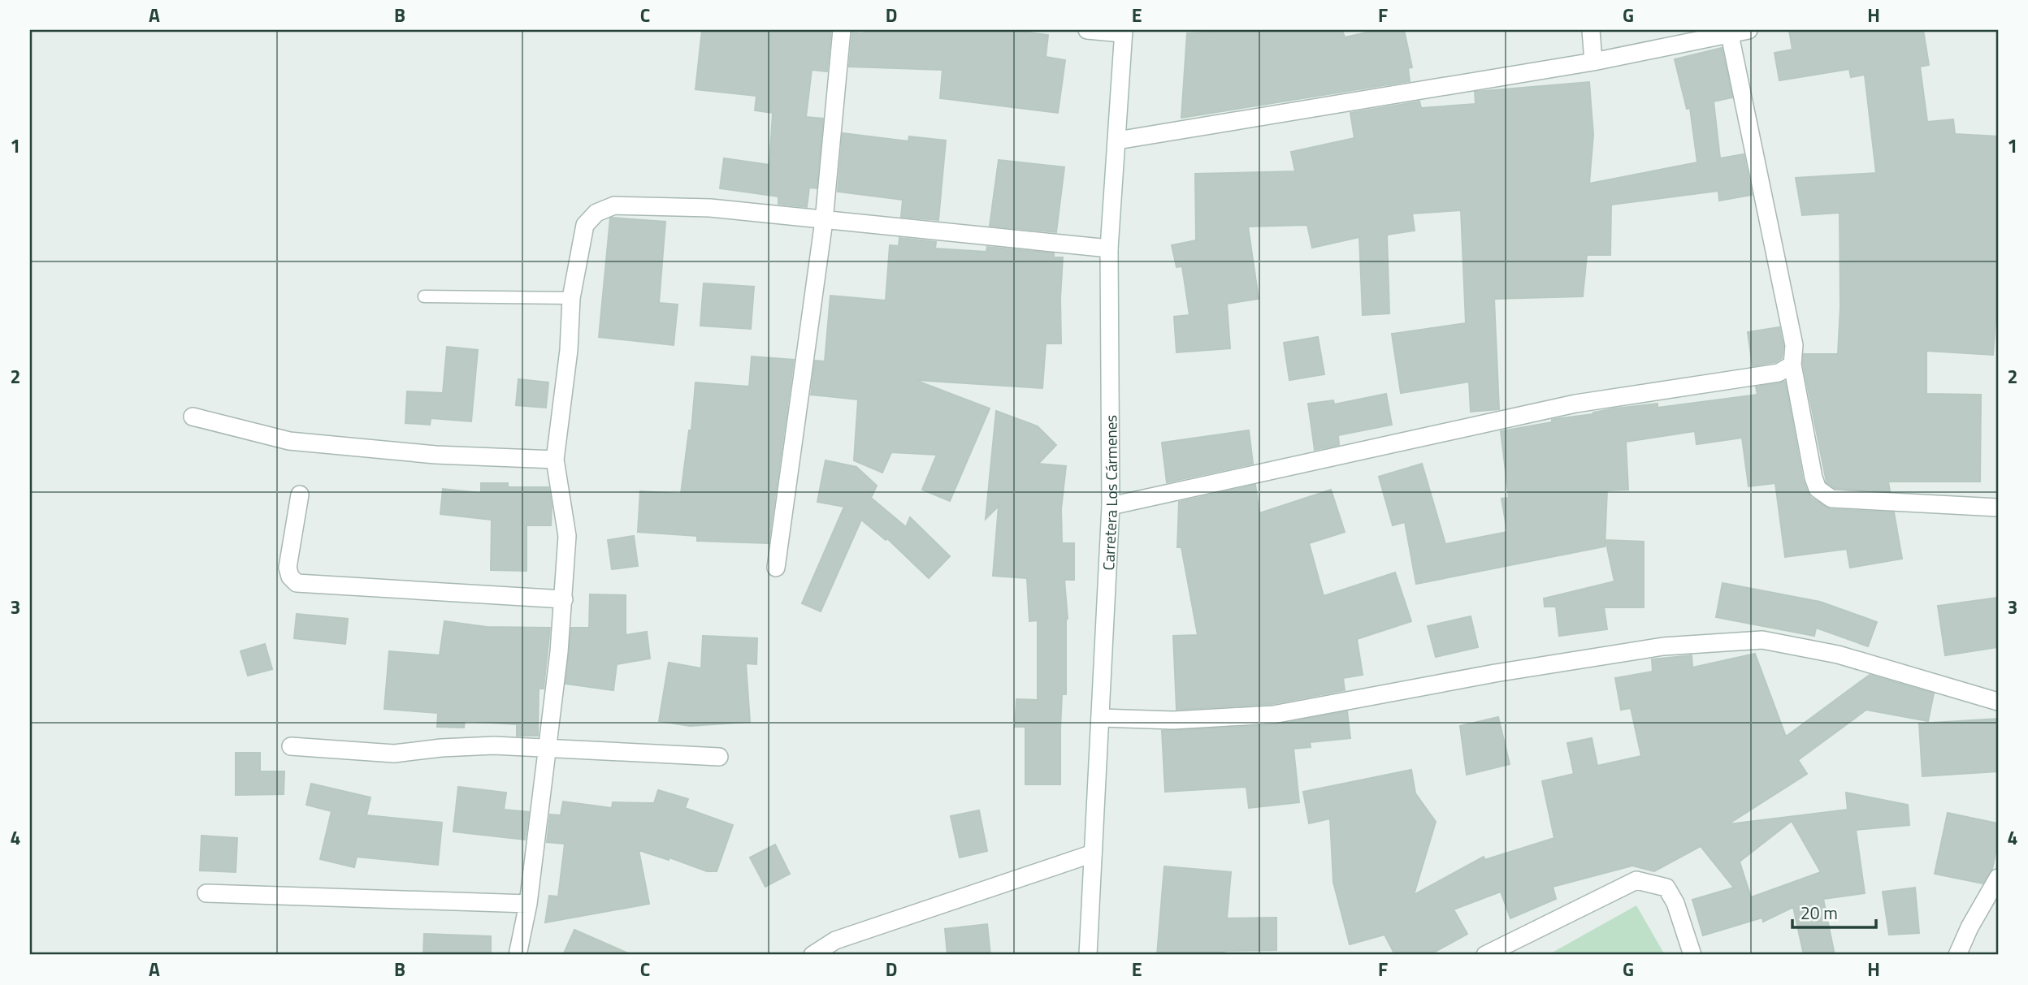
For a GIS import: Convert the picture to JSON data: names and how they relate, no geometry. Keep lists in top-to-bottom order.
{
  "streets": {
    "street": ["Carretera Los Cármenes"]
  },
  "scale_bar": "20 m",
  "grid": {
    "columns": [
      "A",
      "B",
      "C",
      "D",
      "E",
      "F",
      "G",
      "H"
    ],
    "rows": [
      "1",
      "2",
      "3",
      "4"
    ]
  }
}
